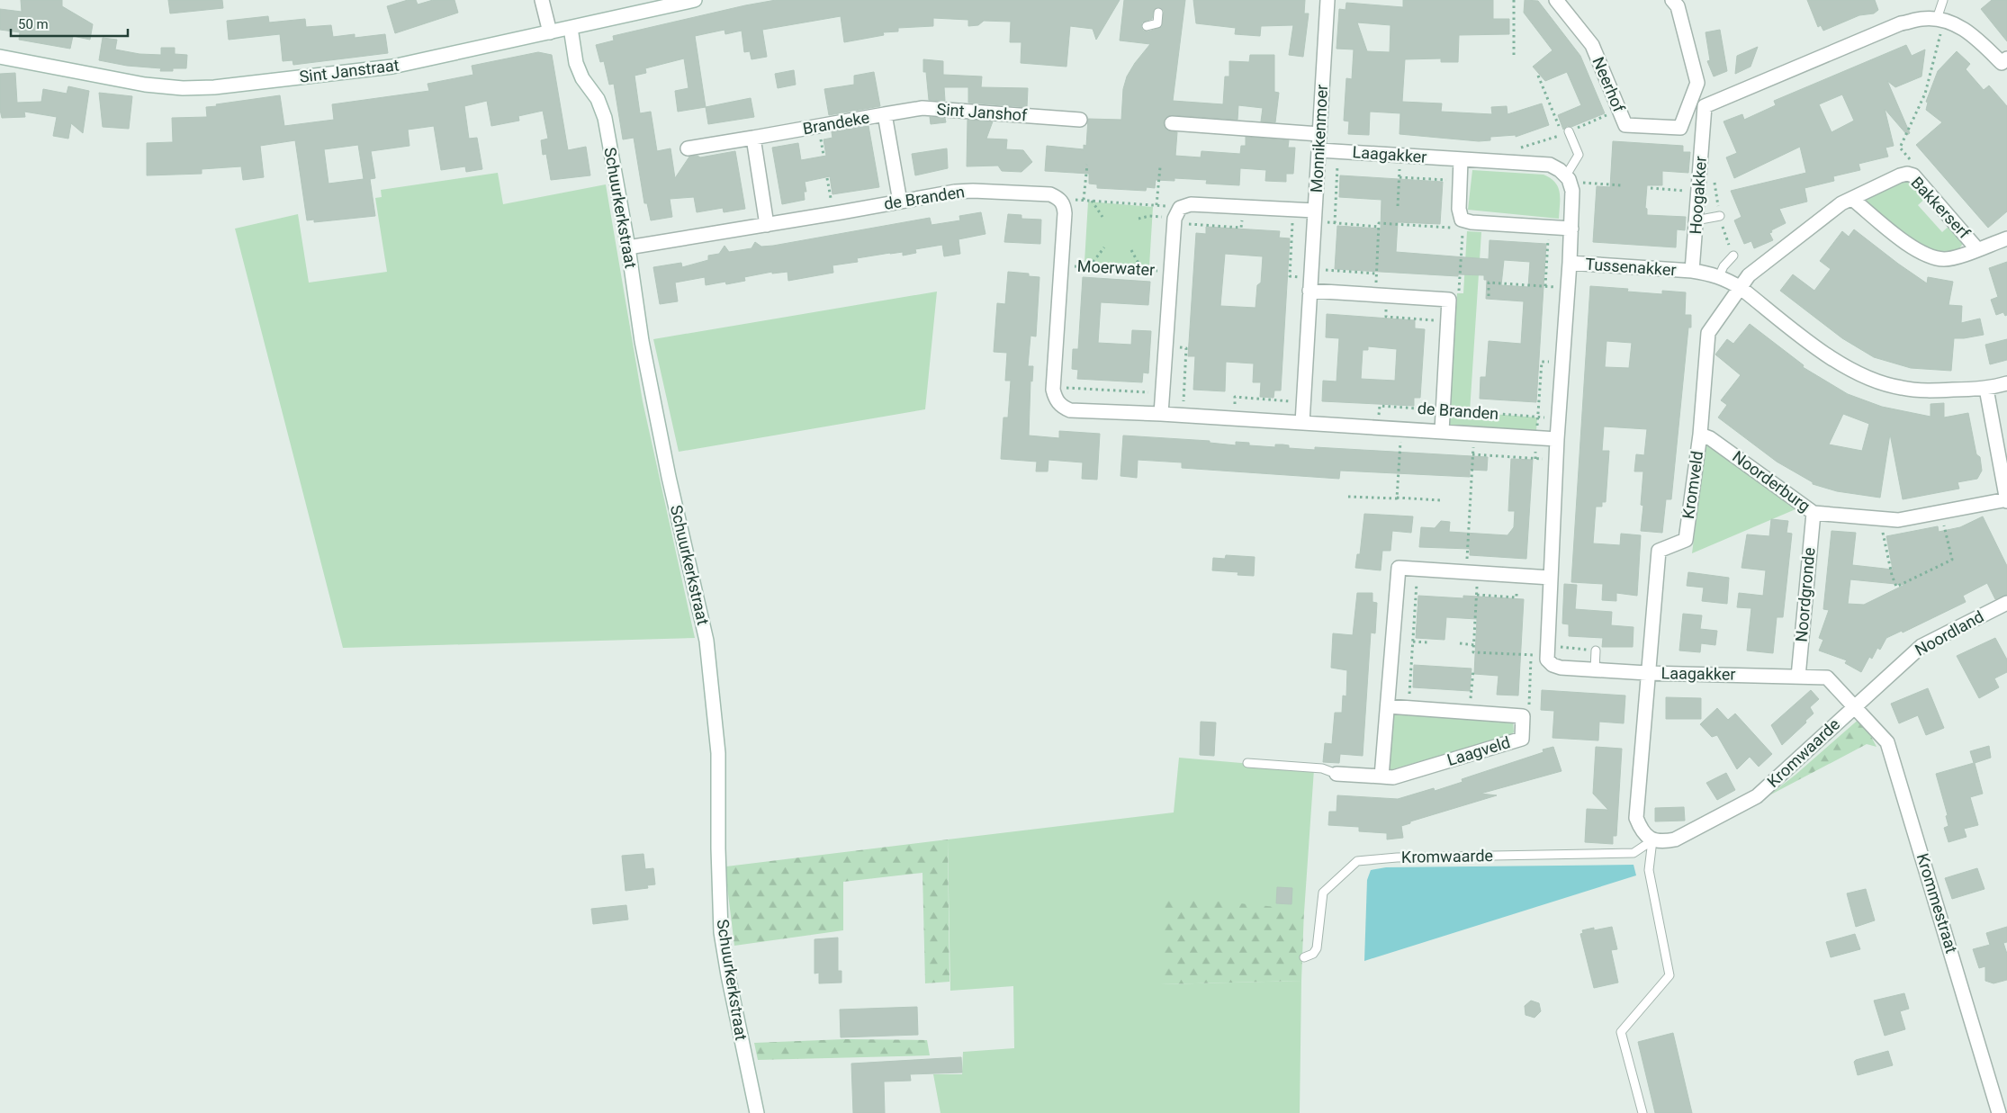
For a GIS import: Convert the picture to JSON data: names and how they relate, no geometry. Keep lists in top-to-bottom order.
{
  "streets": {
    "street": [
      "Sint Janstraat",
      "Neerhof",
      "Sint Janshof",
      "Brandeke",
      "Monnikenmoer",
      "Laagakker",
      "Hoogakker",
      "de Branden",
      "Schuurkerkstraat",
      "Bakkerserf",
      "Tussenakker",
      "Moerwater",
      "Noorderburg",
      "Kromveld",
      "Noordgronde",
      "Noordland",
      "Laagveld",
      "Kromwaarde",
      "Krommestraat"
    ]
  },
  "crossings": [
    ["Sint Janstraat", "Schuurkerkstraat"],
    ["Sint Janshof", "Brandeke"],
    ["Brandeke", "de Branden"],
    ["Monnikenmoer", "Laagakker"],
    ["Monnikenmoer", "de Branden"],
    ["Laagakker", "Kromveld"],
    ["Laagakker", "Noordgronde"],
    ["Laagakker", "Noordland"],
    ["Laagakker", "Kromwaarde"],
    ["Laagakker", "Krommestraat"],
    ["Hoogakker", "Tussenakker"],
    ["de Branden", "Schuurkerkstraat"],
    ["de Branden", "Moerwater"],
    ["Bakkerserf", "Kromveld"],
    ["Noorderburg", "Kromveld"],
    ["Noorderburg", "Noordgronde"],
    ["Noordland", "Kromwaarde"],
    ["Noordland", "Krommestraat"],
    ["Kromwaarde", "Krommestraat"]
  ],
  "scale_bar": "50 m"
}
